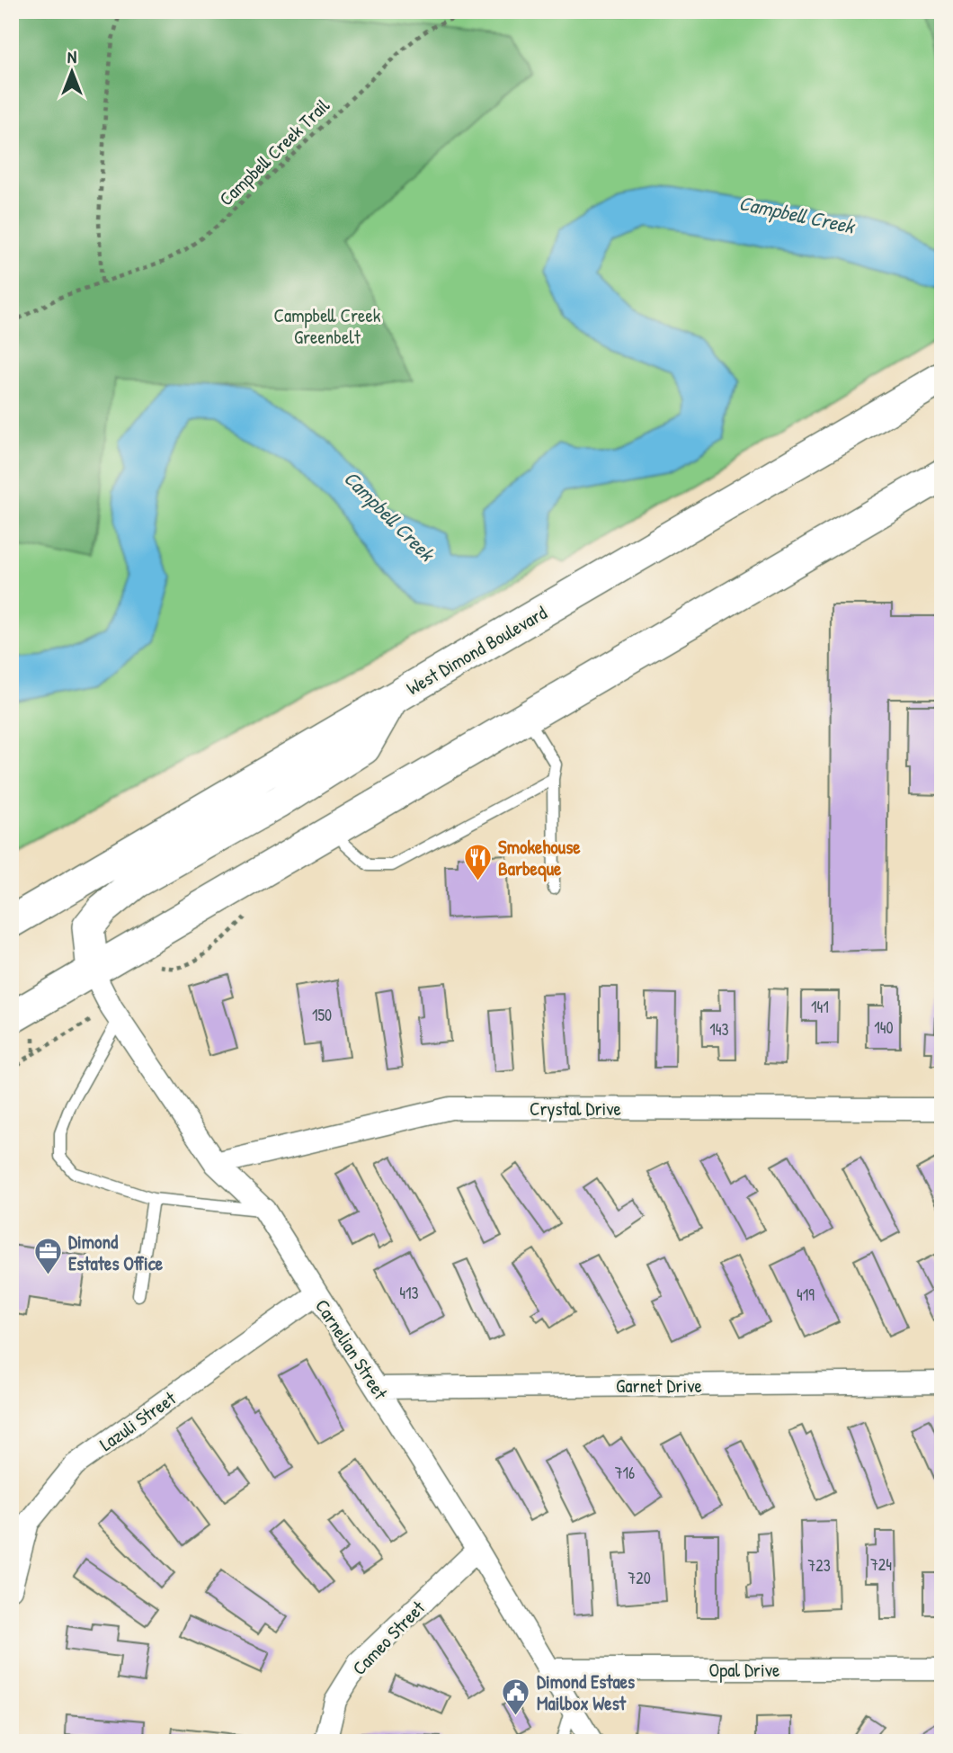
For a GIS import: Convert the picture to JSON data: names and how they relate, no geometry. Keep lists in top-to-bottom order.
{
  "streets": {
    "main road": ["West Dimond Boulevard"],
    "street": [
      "Crystal Drive",
      "Carnelian Street",
      "Garnet Drive",
      "Lazuli Street",
      "Cameo Street",
      "Opal Drive"
    ],
    "path": ["Campbell Creek Trail"]
  },
  "crossings": [
    ["Crystal Drive", "Carnelian Street"],
    ["Carnelian Street", "Garnet Drive"],
    ["Carnelian Street", "Lazuli Street"],
    ["Carnelian Street", "Cameo Street"],
    ["Carnelian Street", "Opal Drive"]
  ],
  "water": ["Campbell Creek"],
  "parks": ["Campbell Creek Greenbelt"],
  "places": {
    "restaurant": ["Smokehouse Barbeque"],
    "office": ["Dimond Estates Office"],
    "public building": ["Dimond Estaes Mailbox West"]
  },
  "house_numbers": [
    "141",
    "150",
    "140",
    "143",
    "413",
    "419",
    "716",
    "724",
    "723",
    "720"
  ],
  "north": "top"
}
